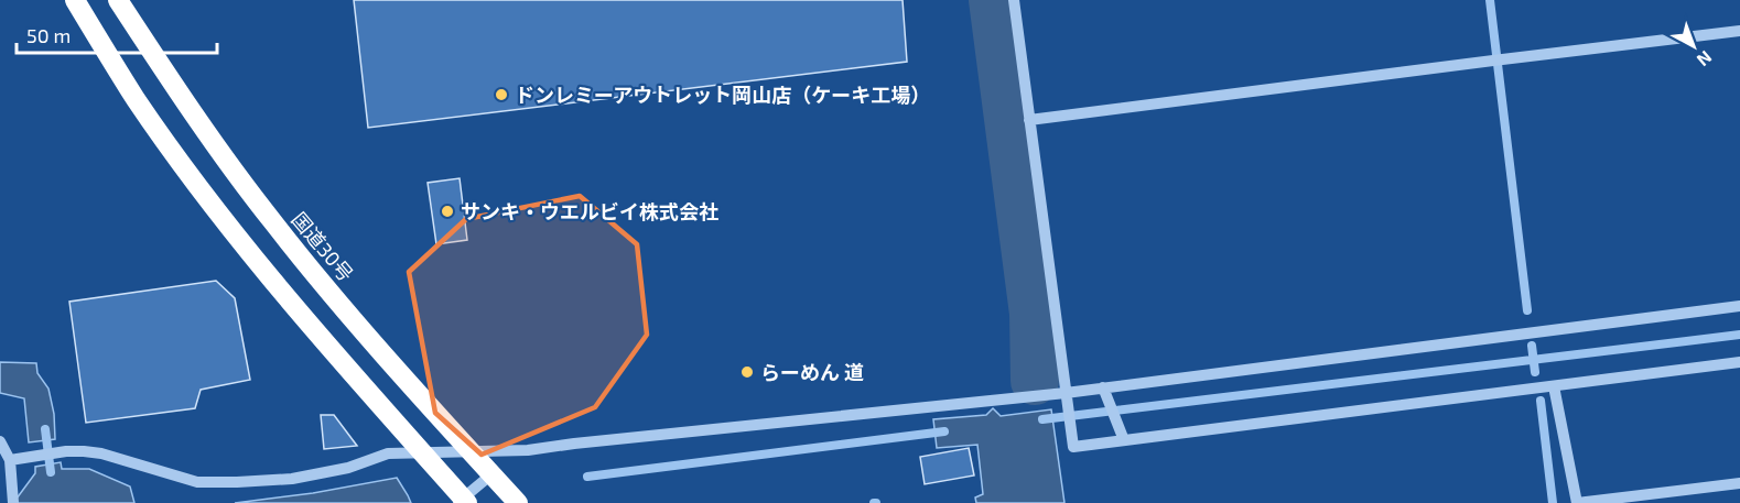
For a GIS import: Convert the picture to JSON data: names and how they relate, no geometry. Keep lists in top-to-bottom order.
{
  "streets": {
    "highway": ["国道30号"]
  },
  "places": ["ドンレミーアウトレット岡山店（ケーキ工場）", "サンキ・ウエルビイ株式会社", "らーめん 道"],
  "scale_bar": "50 m",
  "north": "bottom right"
}
